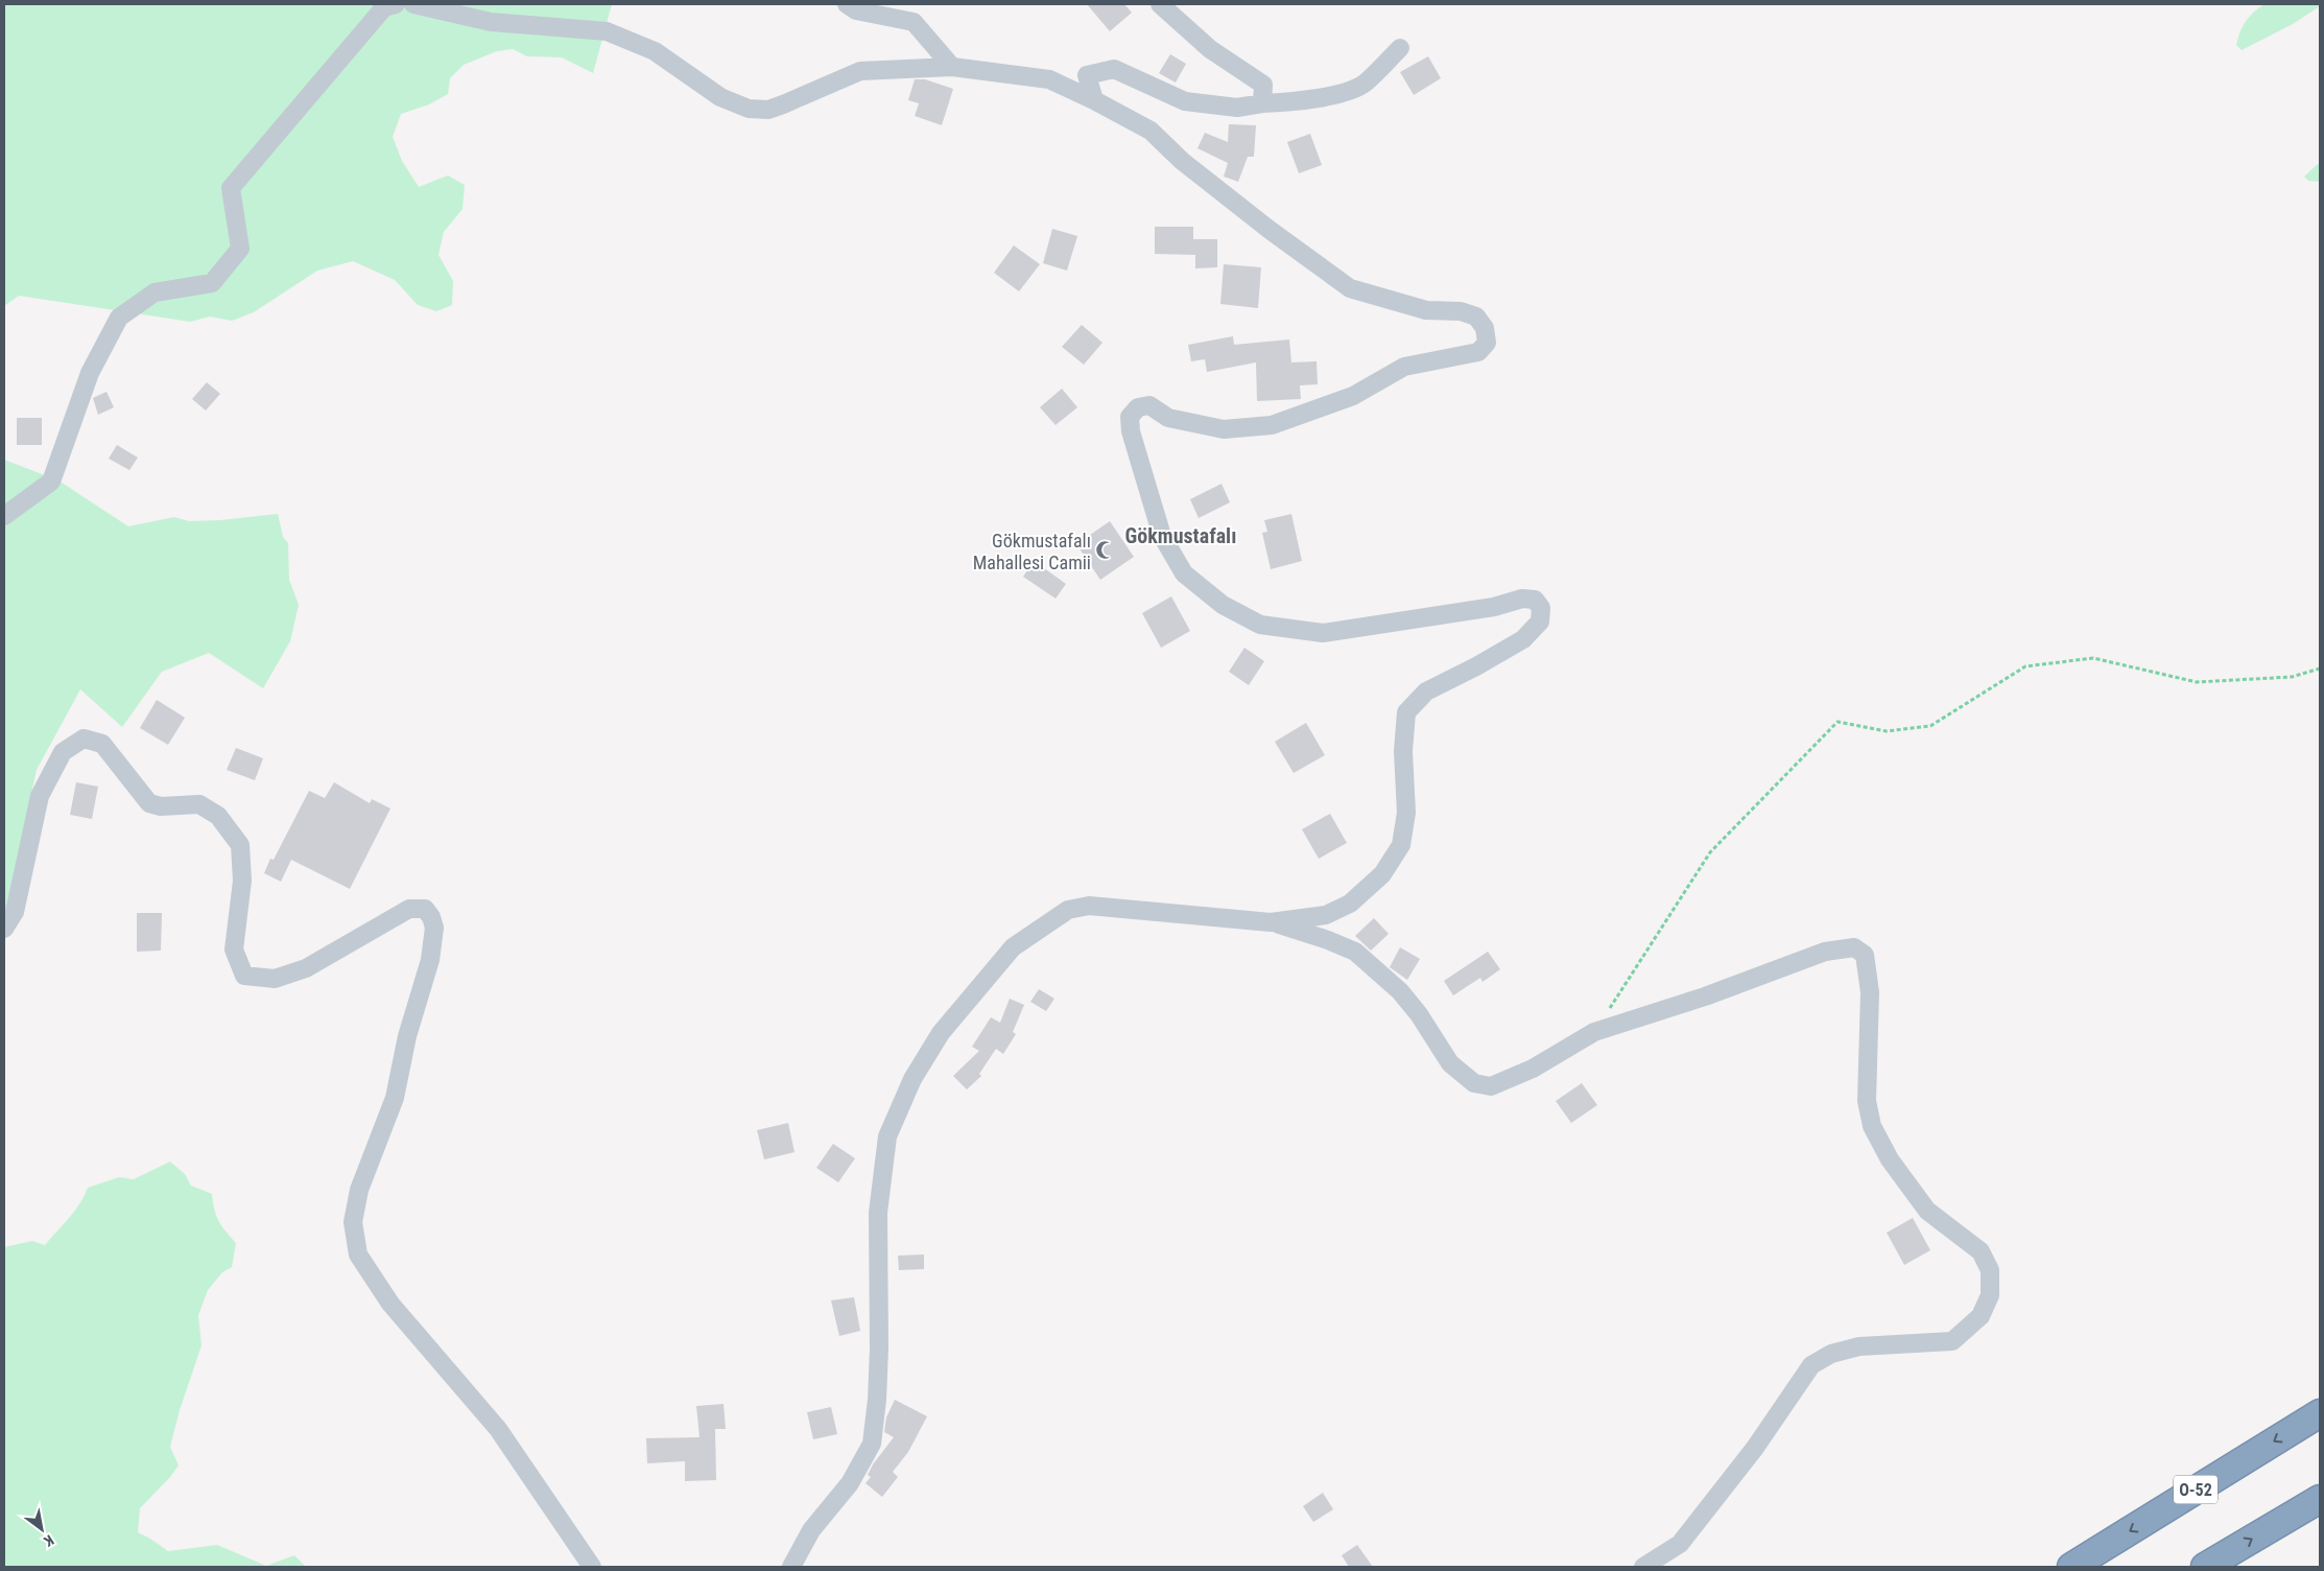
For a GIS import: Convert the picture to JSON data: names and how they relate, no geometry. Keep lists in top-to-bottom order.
{
  "streets": {
    "highway": ["O-52"]
  },
  "districts": ["Gökmustafalı"],
  "places": {
    "mosque": ["Gökmustafalı Mahallesi Camii"]
  },
  "north": "bottom right"
}
